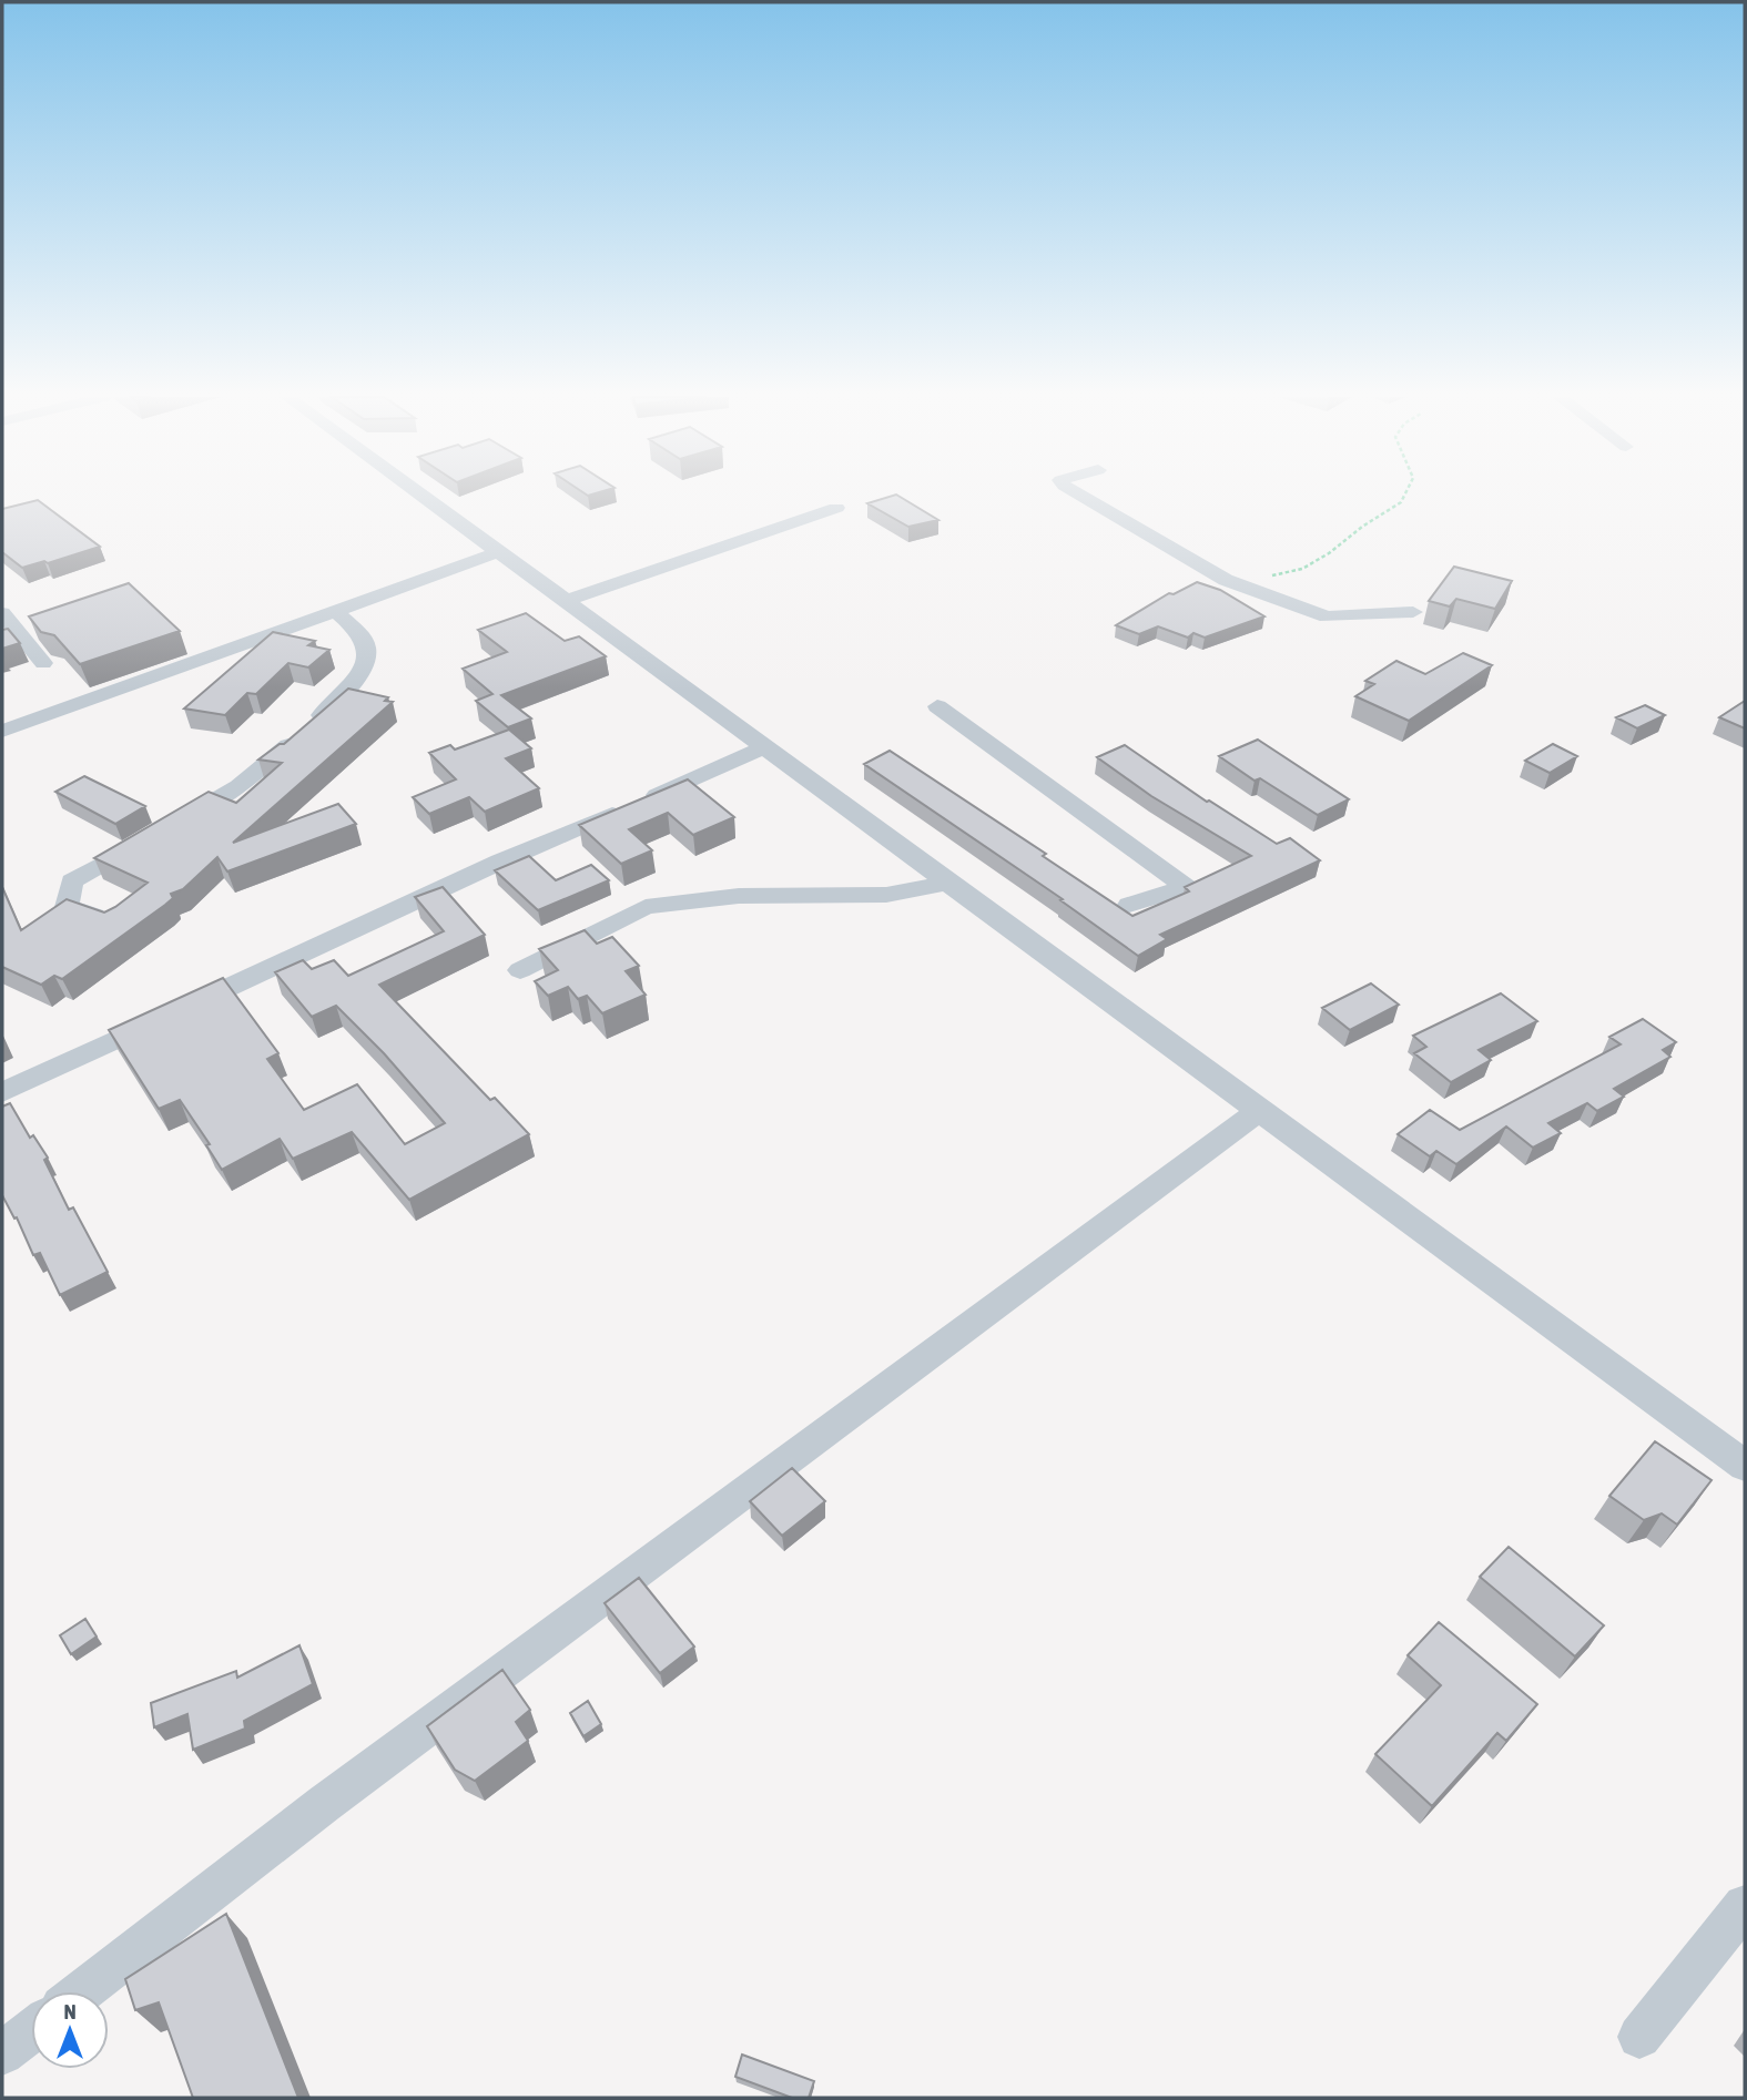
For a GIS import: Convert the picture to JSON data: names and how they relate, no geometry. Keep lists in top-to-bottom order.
{
  "north": "top"
}
